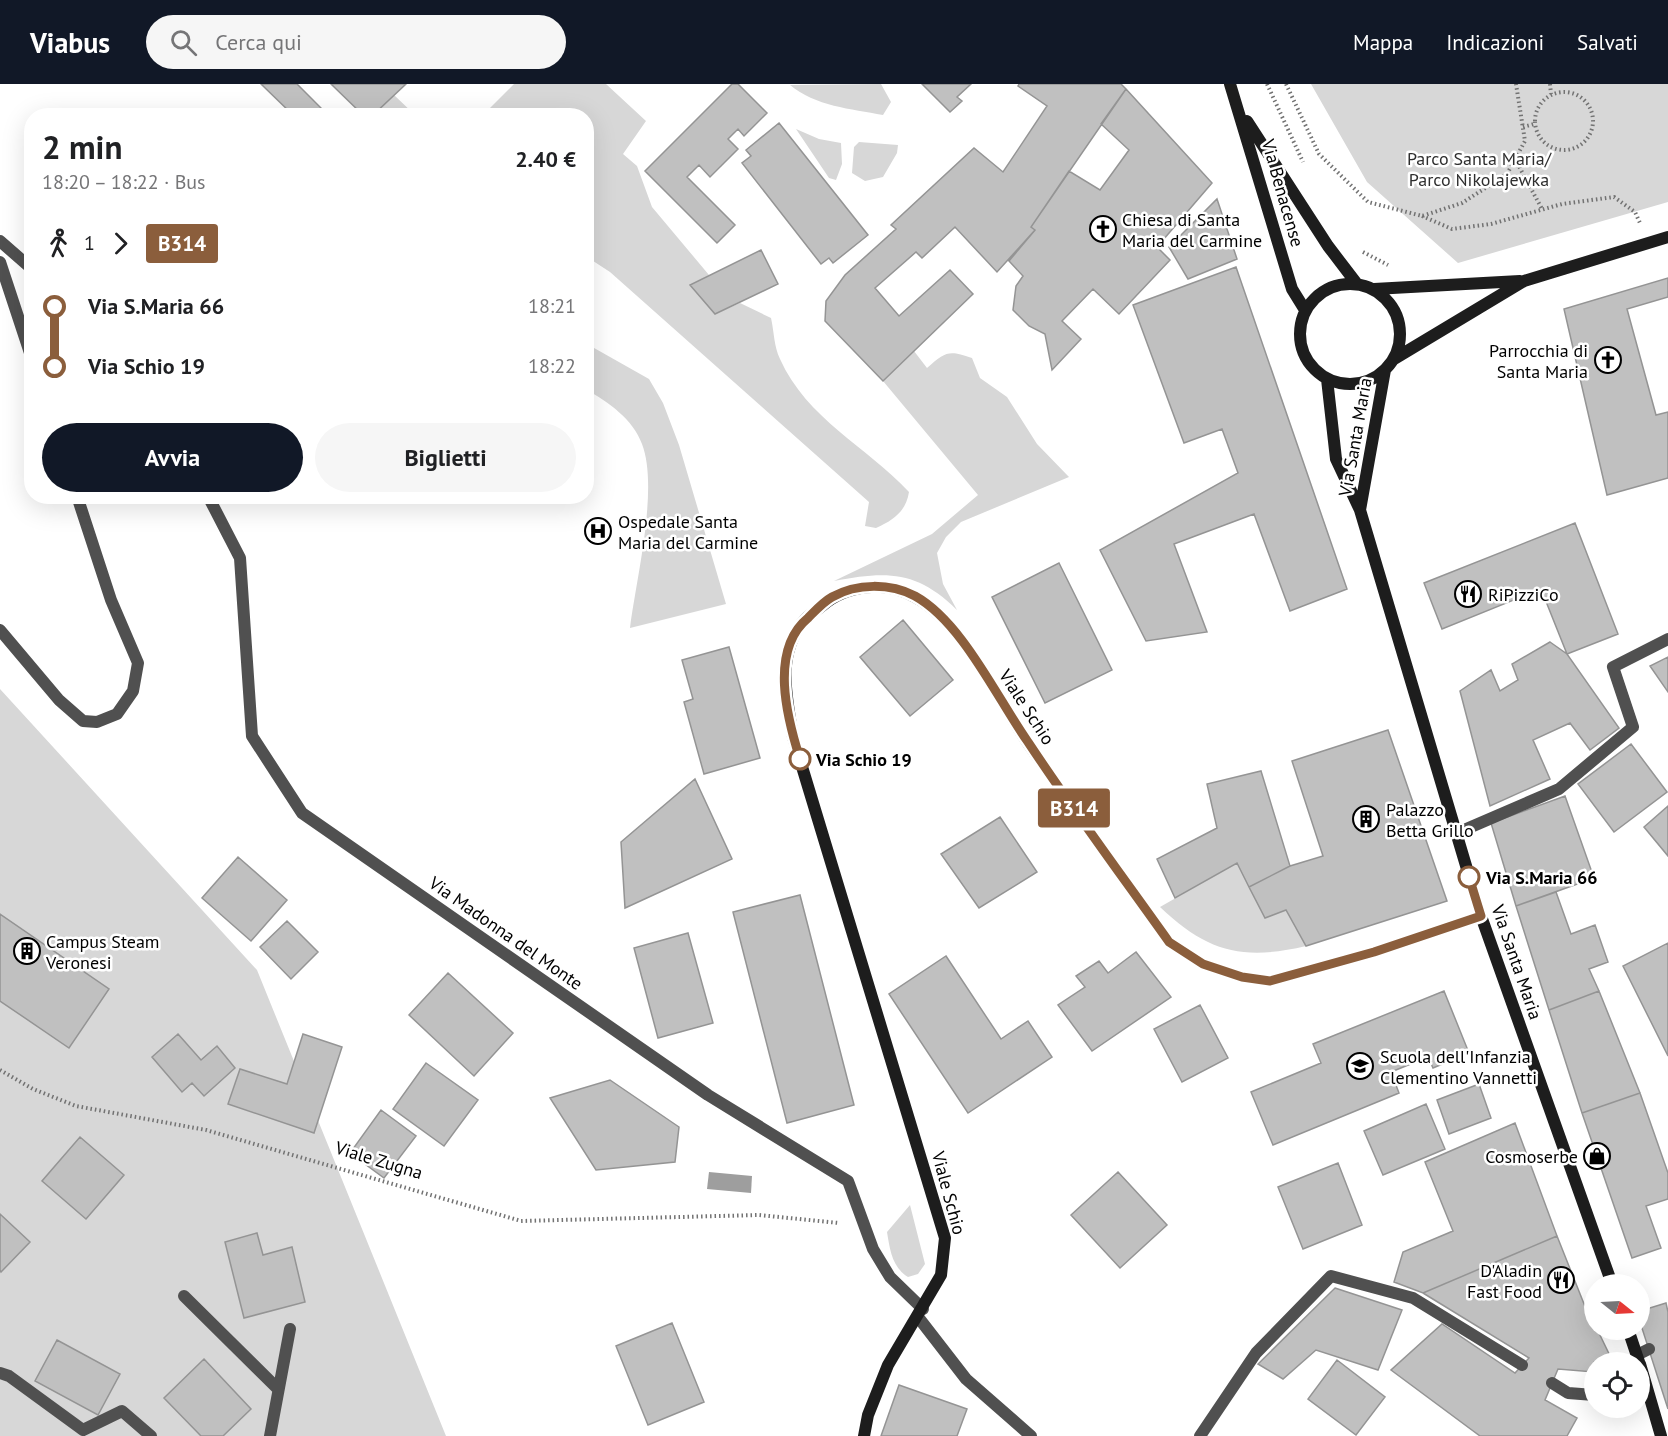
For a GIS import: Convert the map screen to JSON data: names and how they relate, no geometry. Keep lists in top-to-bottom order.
{
  "streets": {
    "main road": ["Via Benacense", "Via Santa Maria", "Viale Schio"],
    "street": ["Via Madonna del Monte"],
    "path": ["Viale Zugna"]
  },
  "crossings": [
    ["Via Benacense", "Via Santa Maria"],
    ["Via Santa Maria", "Viale Schio"],
    ["Viale Schio", "Via Madonna del Monte"],
    ["Via Madonna del Monte", "Viale Zugna"]
  ],
  "parks": ["Parco Santa Maria/ Parco Nikolajewka"],
  "places": {
    "church": ["Chiesa di Santa Maria del Carmine", "Parrocchia di Santa Maria"],
    "hospital": ["Ospedale Santa Maria del Carmine"],
    "restaurant": ["RiPizziCo", "D'Aladin Fast Food"],
    "other": ["Via Schio 19", "Via S.Maria 66"],
    "building": ["Palazzo Betta Grillo", "Campus Steam Veronesi"],
    "school or university": ["Scuola dell'Infanzia Clementino Vannetti"],
    "shop": ["Cosmoserbe"]
  },
  "lines": ["bus line B314"],
  "north": "right",
  "page": {
    "header": "Viabus",
    "search": "Cerca qui",
    "nav": ["Mappa", "Indicazioni", "Salvati"],
    "on_map": "B314",
    "heading": ["2 min", "18:20 – 18:22 · Bus", "2.40 €"],
    "legs": ["1", "B314"],
    "list": [
      {
        "name": "Via S.Maria 66",
        "value": "18:21"
      },
      {
        "name": "Via Schio 19",
        "value": "18:22"
      }
    ],
    "buttons": ["Avvia", "Biglietti"]
  }
}
